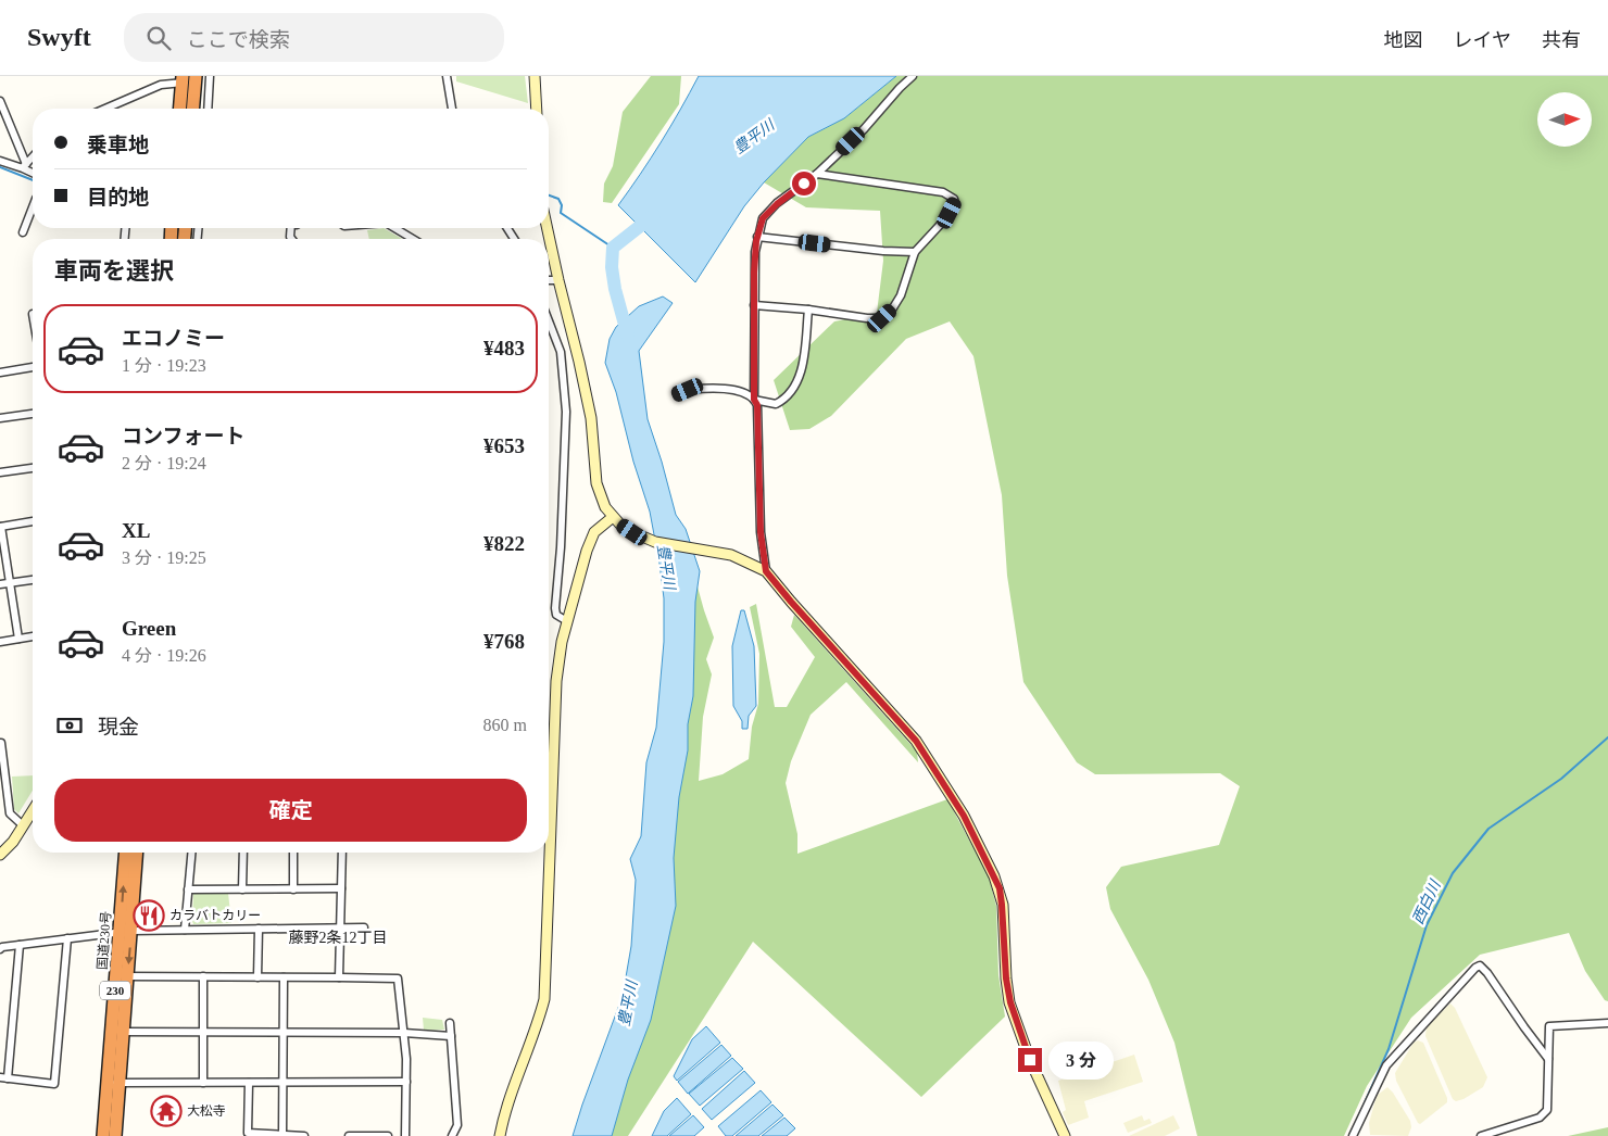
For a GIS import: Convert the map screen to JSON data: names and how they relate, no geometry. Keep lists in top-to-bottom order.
{
  "streets": {
    "highway": ["国道230号", "230"]
  },
  "districts": ["藤野2条12丁目"],
  "water": ["豊平川", "西白川"],
  "places": {
    "restaurant": ["カラバトカリー"],
    "temple": ["大松寺"]
  },
  "north": "right",
  "page": {
    "header": "Swyft",
    "search": "ここで検索",
    "nav": ["地図", "レイヤ", "共有"],
    "banner": ["乗車地", "目的地"],
    "heading": "車両を選択",
    "list": [
      {
        "name": "エコノミー",
        "note": "1 分 · 19:23",
        "value": "¥483"
      },
      {
        "name": "コンフォート",
        "note": "2 分 · 19:24",
        "value": "¥653"
      },
      {
        "name": "XL",
        "note": "3 分 · 19:25",
        "value": "¥822"
      },
      {
        "name": "Green",
        "note": "4 分 · 19:26",
        "value": "¥768"
      }
    ],
    "pay": ["現金", "860 m"],
    "buttons": "確定",
    "bubble": "3 分"
  }
}
